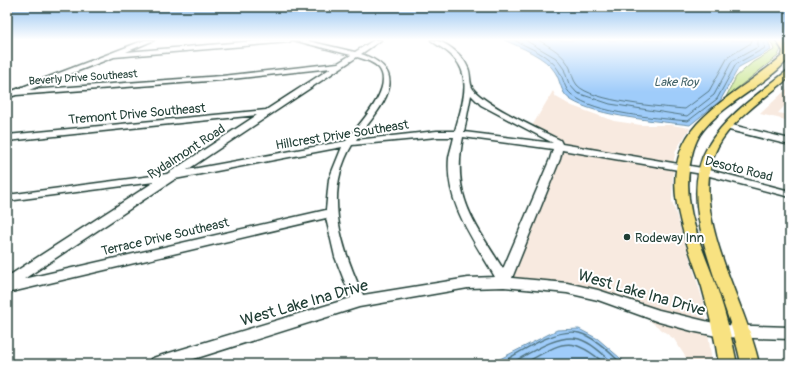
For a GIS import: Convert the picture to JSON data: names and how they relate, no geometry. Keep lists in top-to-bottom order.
{
  "streets": {
    "street": [
      "Beverly Drive Southeast",
      "Tremont Drive Southeast",
      "Hillcrest Drive Southeast",
      "Rydalmont Road",
      "Desoto Road",
      "Terrace Drive Southeast",
      "West Lake Ina Drive"
    ]
  },
  "crossings": [
    ["Beverly Drive Southeast", "Rydalmont Road"],
    ["Tremont Drive Southeast", "Rydalmont Road"],
    ["Hillcrest Drive Southeast", "Rydalmont Road"],
    ["Hillcrest Drive Southeast", "Desoto Road"]
  ],
  "water": ["Lake Roy"],
  "places": ["Rodeway Inn"]
}
